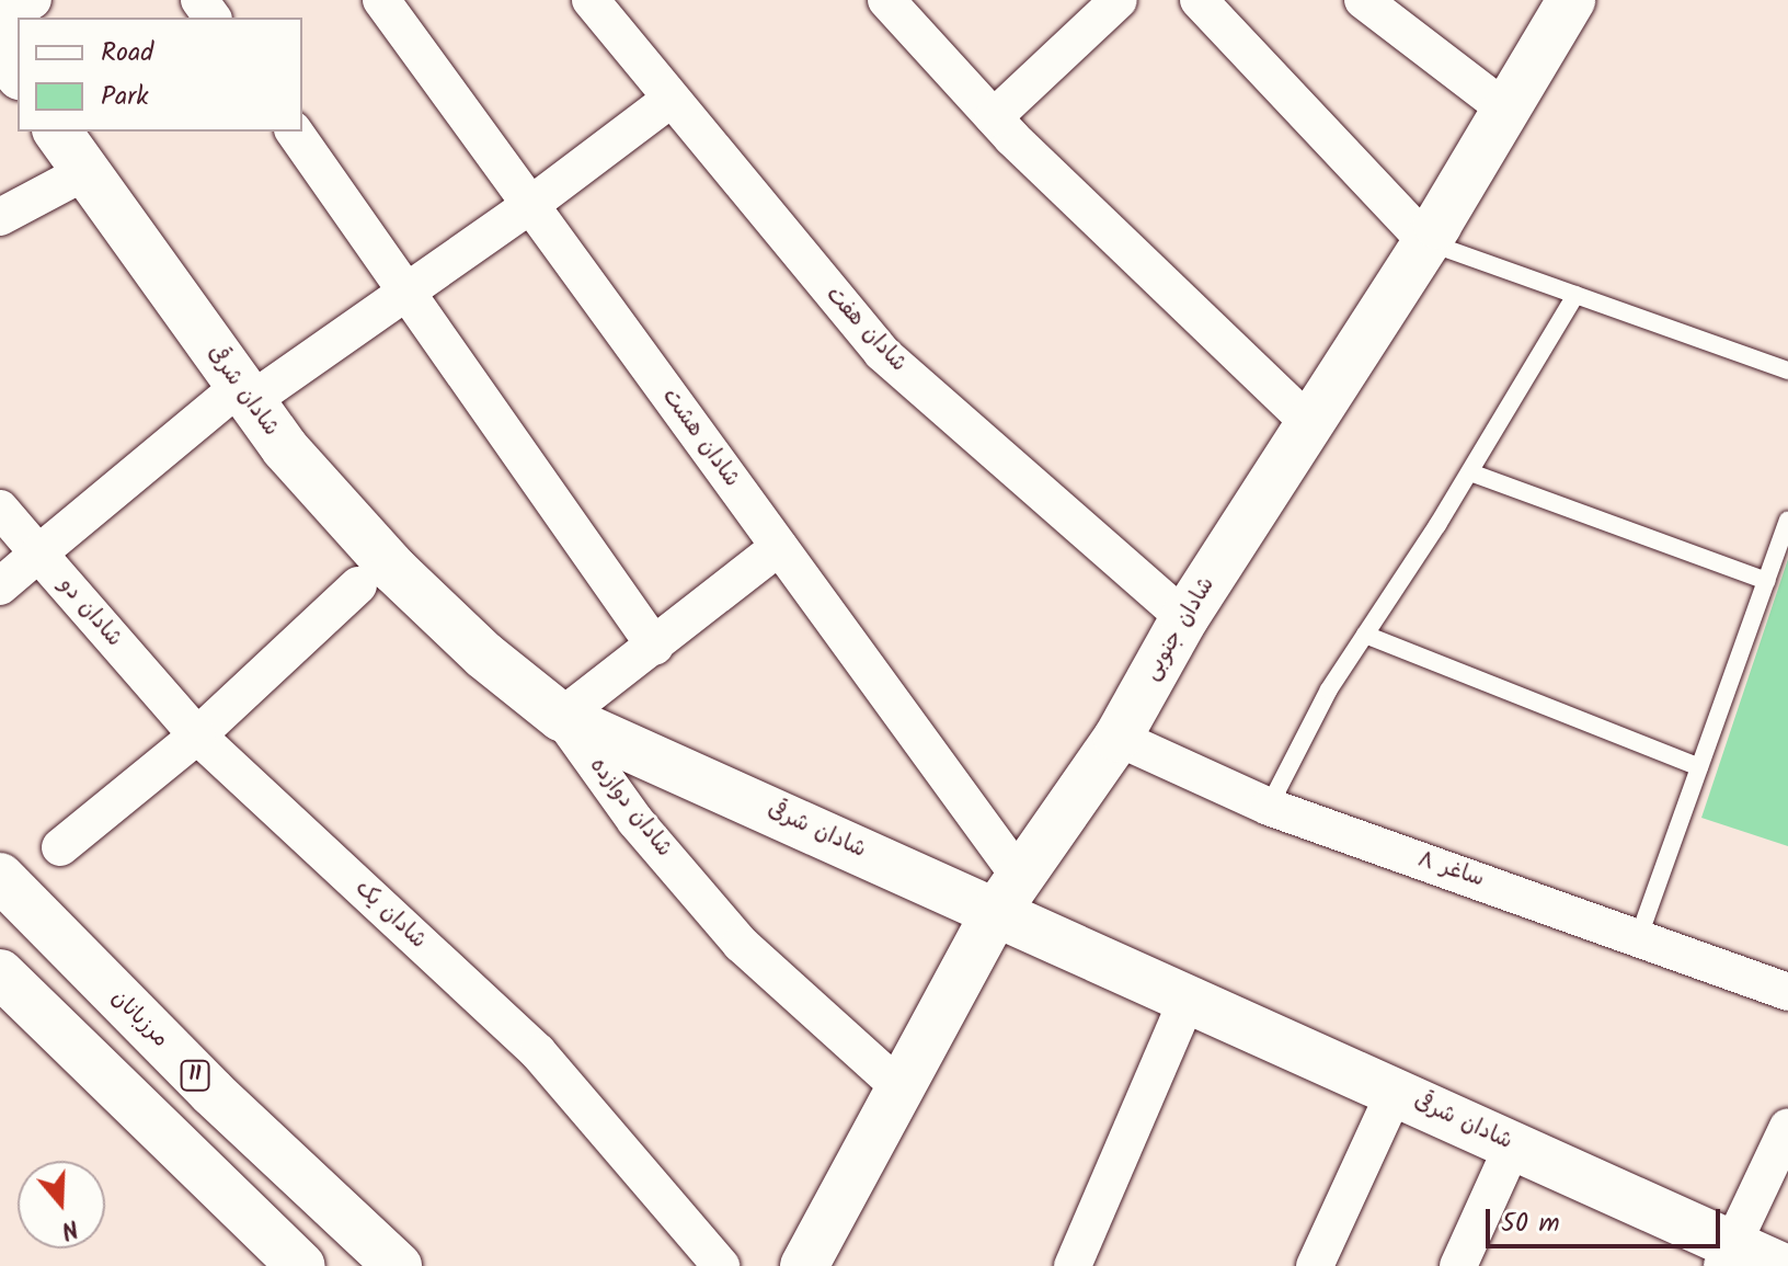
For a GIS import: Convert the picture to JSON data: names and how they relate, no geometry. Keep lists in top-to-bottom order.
{
  "streets": {
    "street": [
      "شادان هفت",
      "شادان شرقی",
      "شادان هشت",
      "شادان دو",
      "شادان جنوبی",
      "شادان دوازده",
      "ساغر ٨",
      "شادان یک",
      "مرزبانان",
      "11"
    ]
  },
  "crossings": [
    ["شادان هفت", "شادان جنوبی"],
    ["شادان شرقی", "شادان هشت"],
    ["شادان شرقی", "شادان جنوبی"],
    ["شادان شرقی", "شادان دوازده"],
    ["شادان هشت", "شادان جنوبی"],
    ["شادان دو", "شادان یک"],
    ["شادان جنوبی", "شادان دوازده"],
    ["شادان جنوبی", "ساغر ٨"]
  ],
  "legend": ["Road", "Park"],
  "scale_bar": "50 m",
  "north": "bottom"
}
